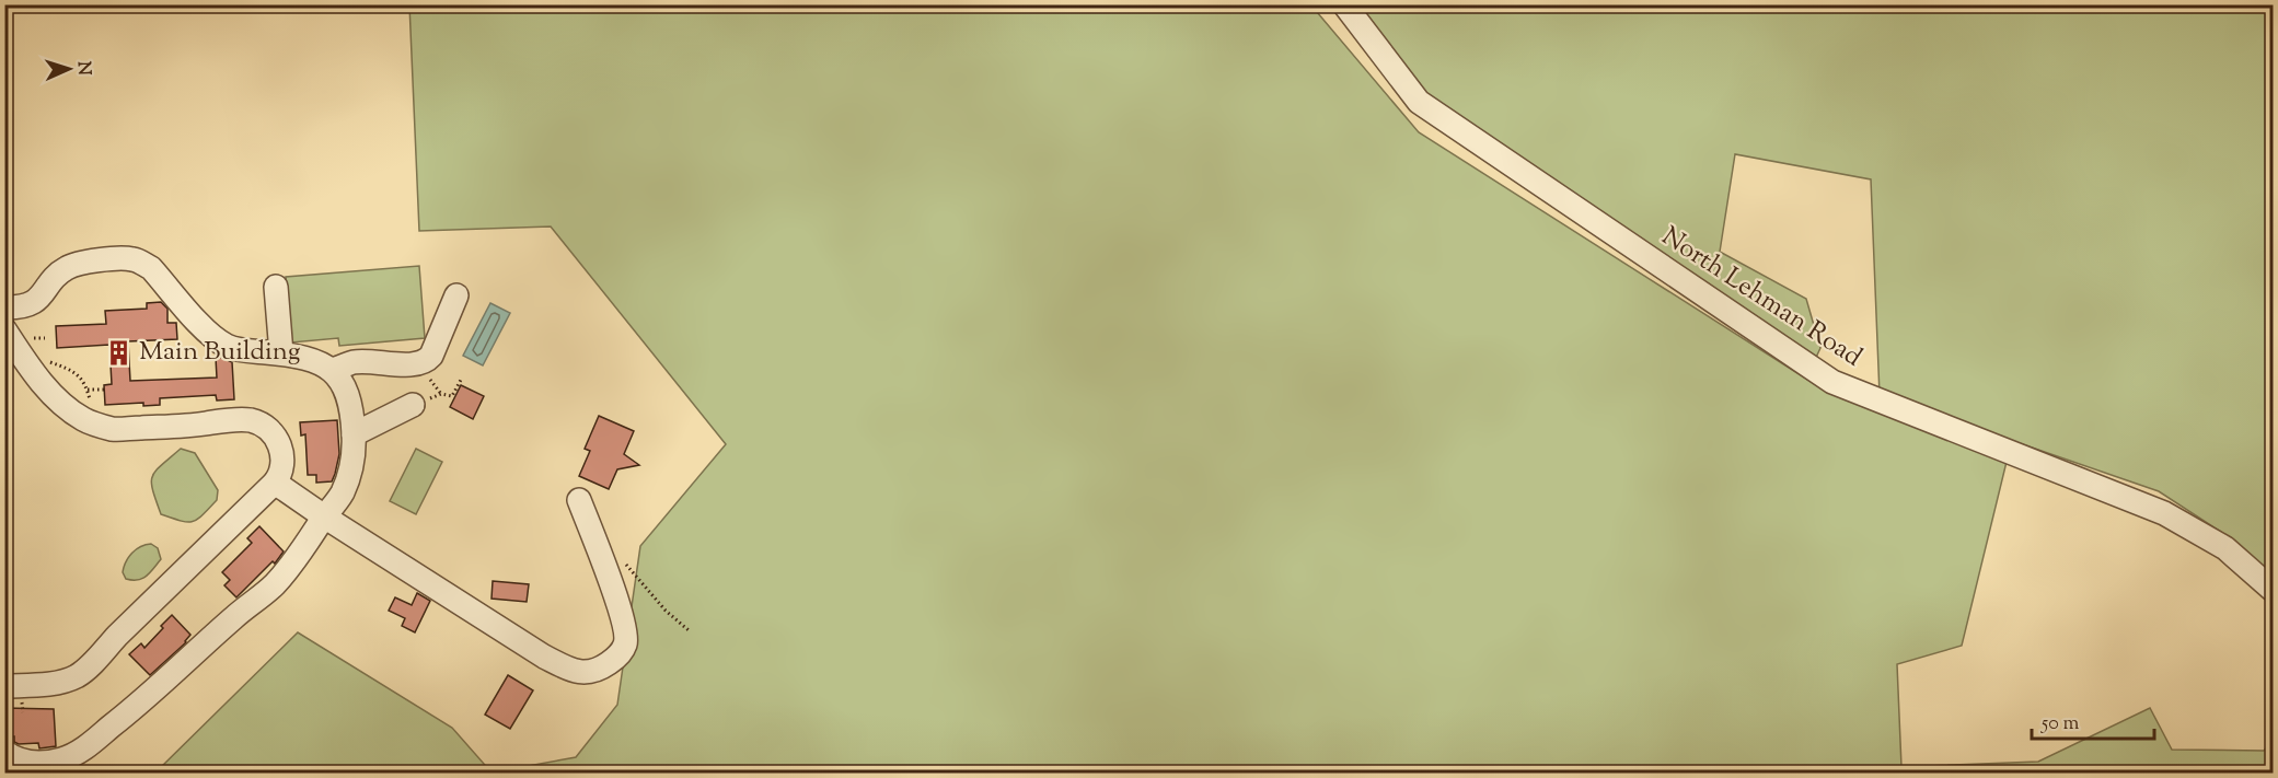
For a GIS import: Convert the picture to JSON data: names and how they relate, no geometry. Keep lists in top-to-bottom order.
{
  "streets": {
    "street": ["North Lehman Road"]
  },
  "places": {
    "building": ["Main Building"]
  },
  "scale_bar": "50 m",
  "north": "right"
}
